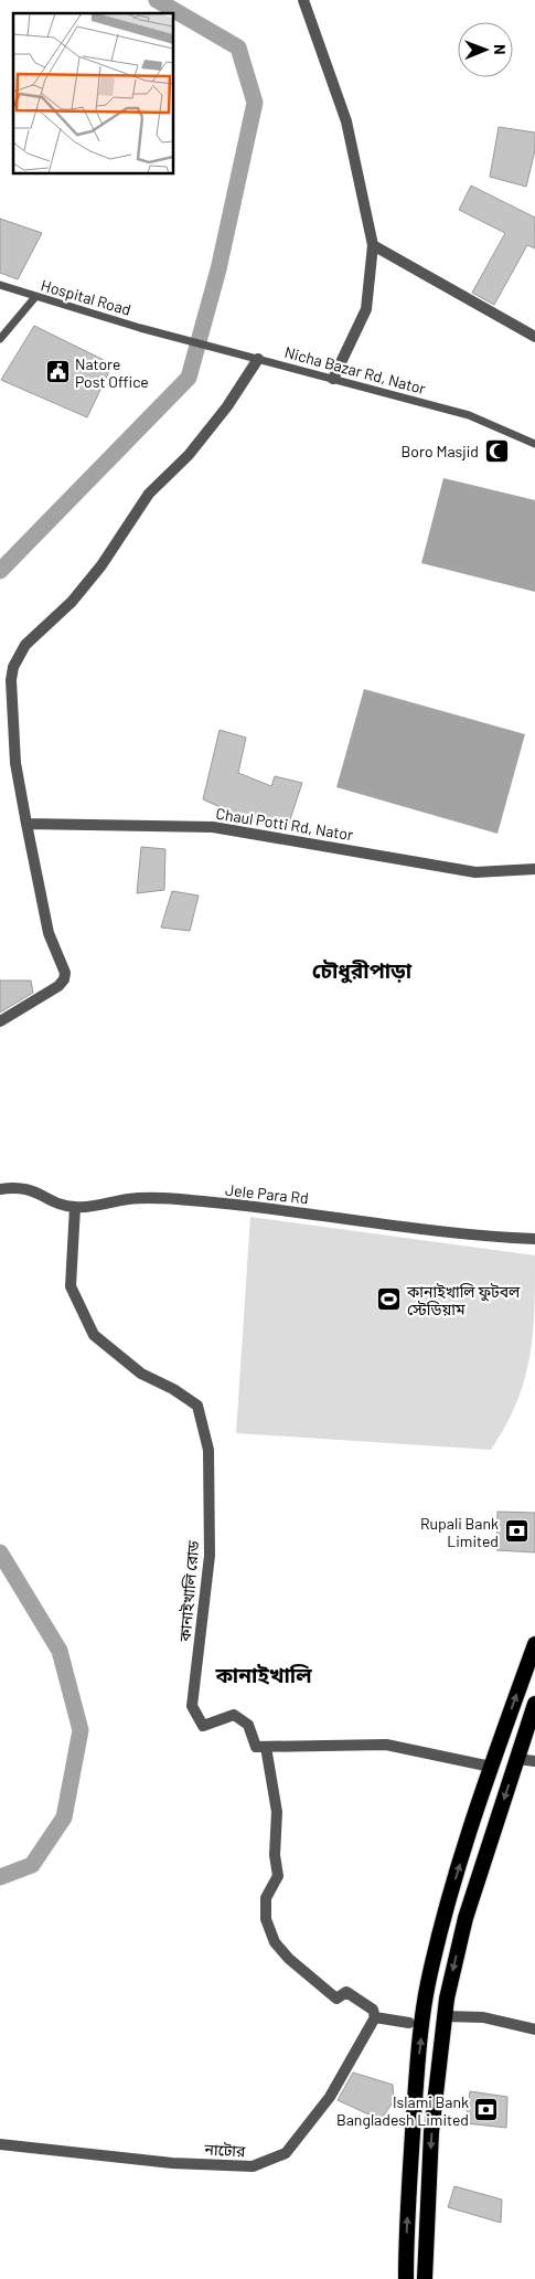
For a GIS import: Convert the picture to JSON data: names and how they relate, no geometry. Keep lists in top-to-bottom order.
{
  "streets": {
    "street": [
      "Chaul Potti Rd, Nator",
      "Jele Para Rd",
      "কানাইখালি রোড",
      "নাটোর"
    ],
    "lane": ["Hospital Road", "Nicha Bazar Rd, Nator"]
  },
  "crossings": [
    ["Hospital Road", "Nicha Bazar Rd, Nator"],
    ["Jele Para Rd", "কানাইখালি রোড"]
  ],
  "districts": ["চৌধুরীপাড়া", "কানাইখালি"],
  "places": {
    "public building": ["Natore Post Office"],
    "mosque": ["Boro Masjid"],
    "sports": ["কানাইখালি ফুটবল স্টেডিয়াম"],
    "bank": ["Rupali Bank Limited", "Islami Bank Bangladesh Limited"]
  },
  "north": "right"
}
